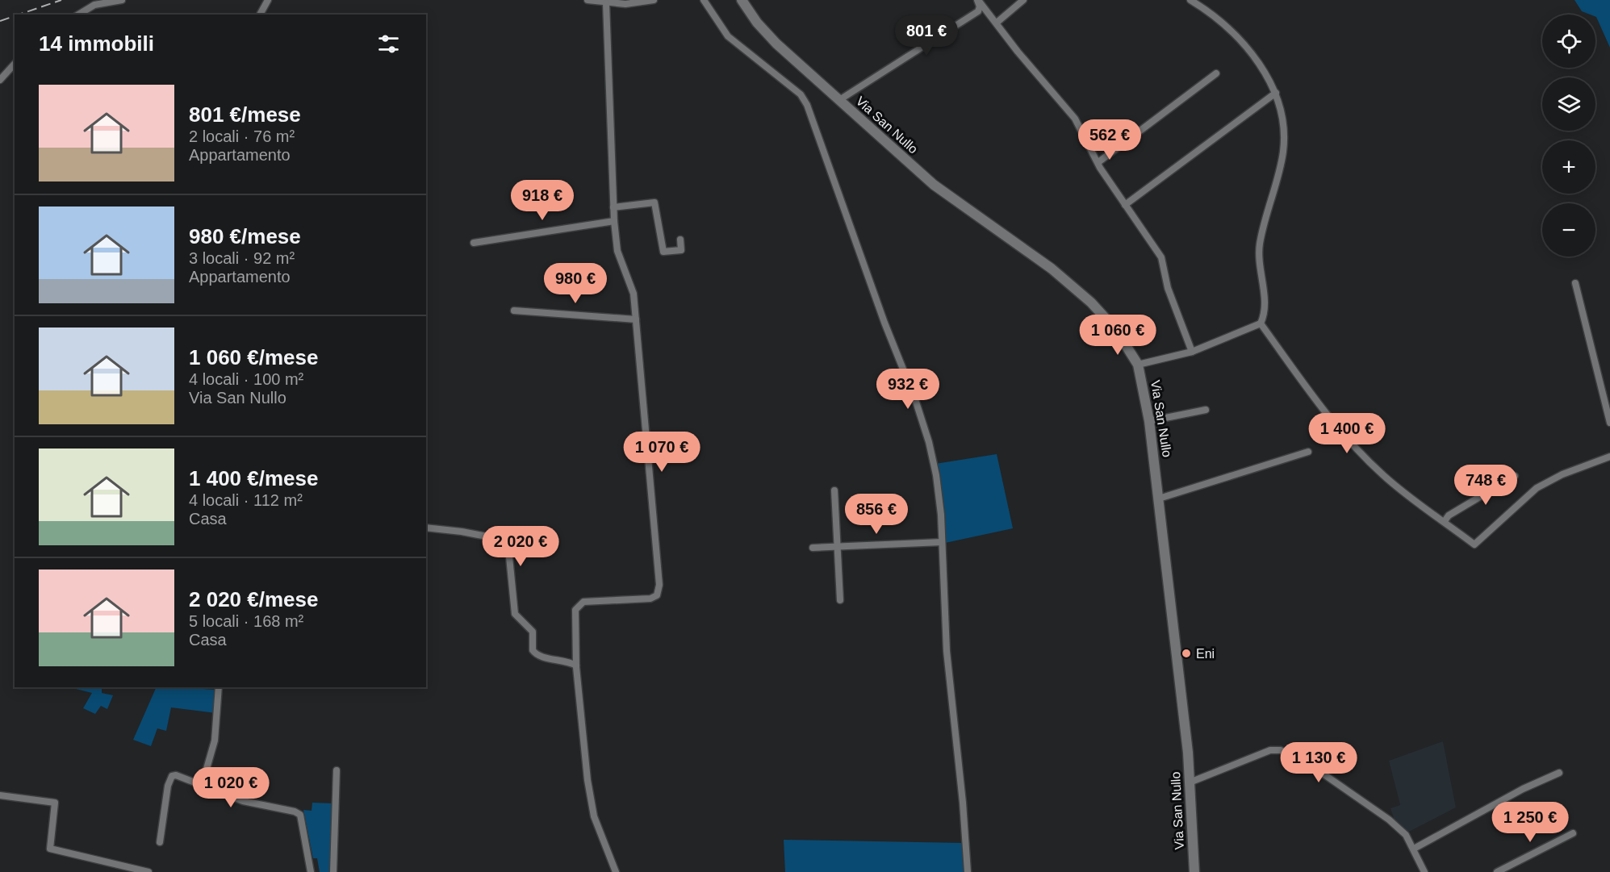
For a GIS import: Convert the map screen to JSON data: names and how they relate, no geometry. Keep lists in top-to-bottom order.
{
  "streets": {
    "street": ["Via San Nullo"]
  },
  "places": ["Eni"],
  "page": {
    "map_buttons": ["+", "−"],
    "heading": "14 immobili",
    "price": [
      "801 €",
      "562 €",
      "918 €",
      "980 €",
      "1 060 €",
      "932 €",
      "1 400 €",
      "1 070 €",
      "748 €",
      "856 €",
      "2 020 €",
      "1 130 €",
      "1 020 €",
      "1 250 €"
    ],
    "list": [
      {
        "name": "801 €/mese",
        "note": "2 locali · 76 m² · Appartamento"
      },
      {
        "name": "980 €/mese",
        "note": "3 locali · 92 m² · Appartamento"
      },
      {
        "name": "1 060 €/mese",
        "note": "4 locali · 100 m² · Via San Nullo"
      },
      {
        "name": "1 400 €/mese",
        "note": "4 locali · 112 m² · Casa"
      },
      {
        "name": "2 020 €/mese",
        "note": "5 locali · 168 m² · Casa"
      }
    ]
  }
}
